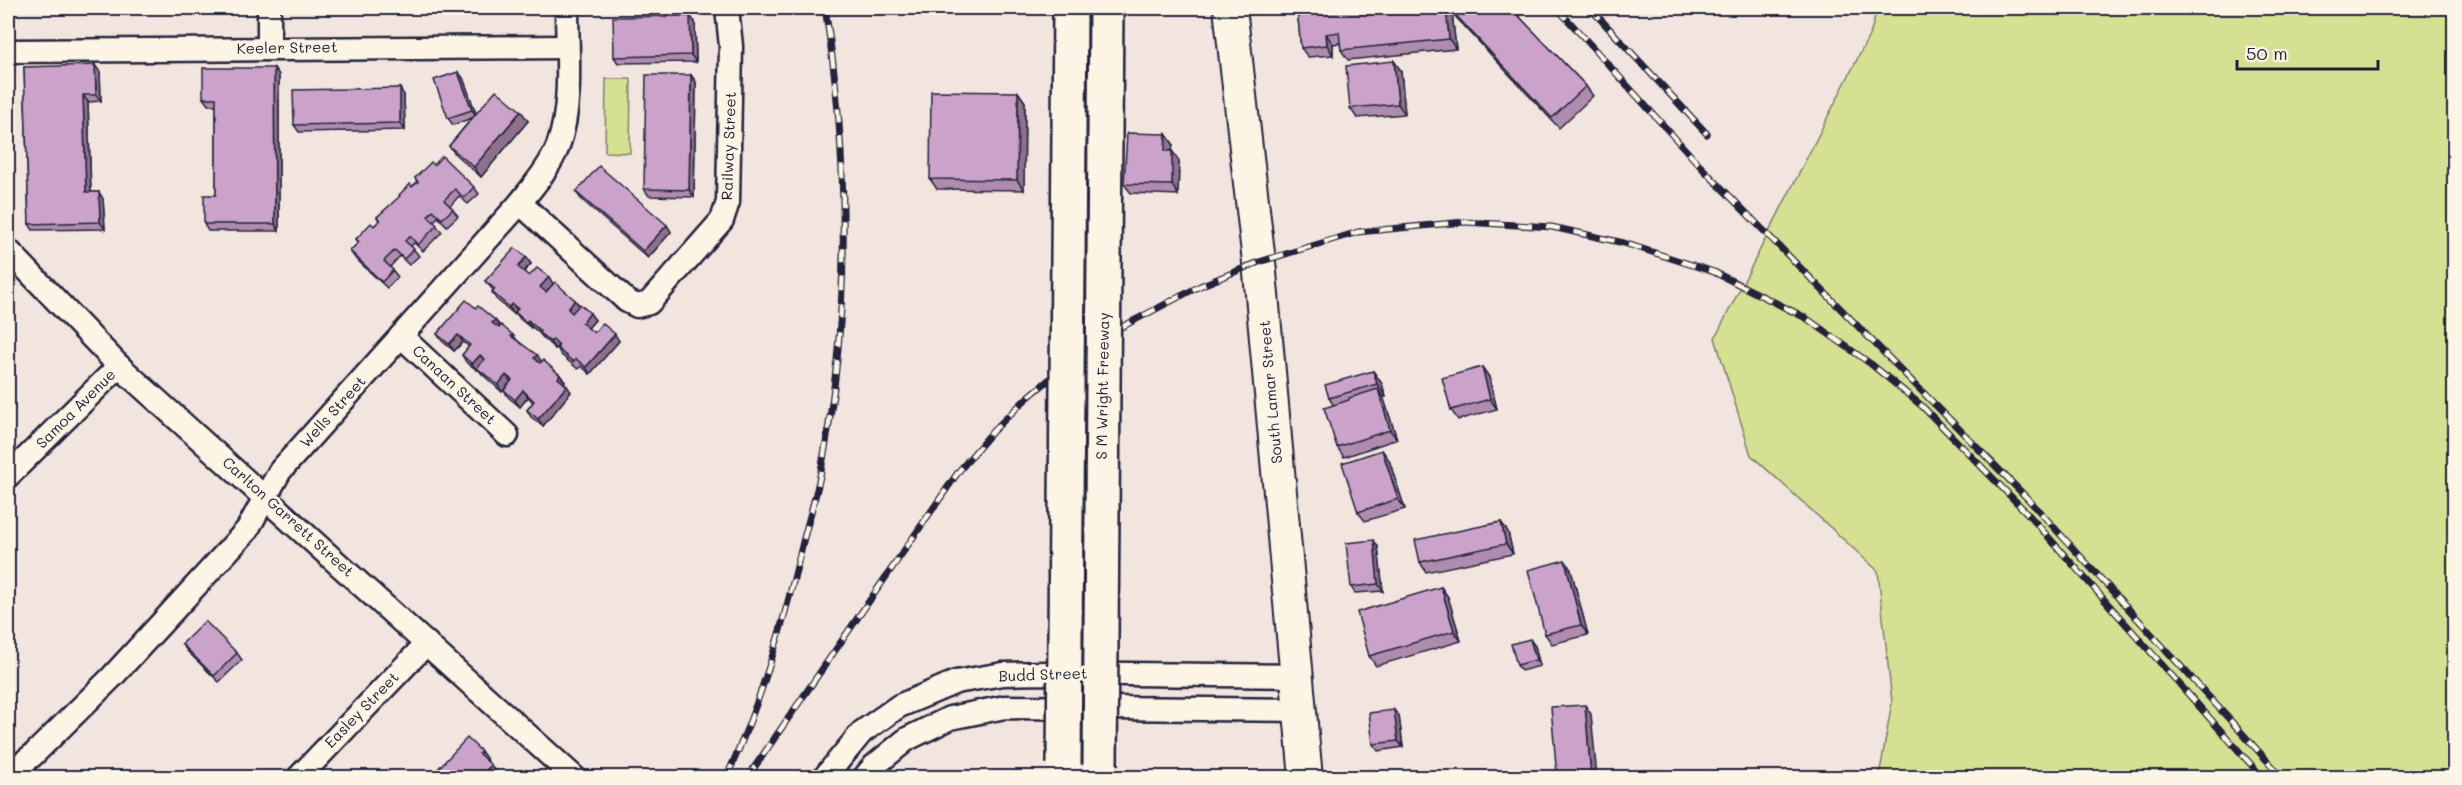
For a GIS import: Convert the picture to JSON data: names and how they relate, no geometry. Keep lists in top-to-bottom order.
{
  "streets": {
    "main road": ["S M Wright Freeway", "South Lamar Street"],
    "street": [
      "Keeler Street",
      "Railway Street",
      "Canaan Street",
      "Samoa Avenue",
      "Wells Street",
      "Carlton Garrett Street",
      "Budd Street",
      "Easley Street"
    ]
  },
  "crossings": [
    ["Keeler Street", "Wells Street"],
    ["Railway Street", "Wells Street"],
    ["Canaan Street", "Wells Street"],
    ["South Lamar Street", "Budd Street"],
    ["Samoa Avenue", "Carlton Garrett Street"],
    ["Wells Street", "Carlton Garrett Street"],
    ["Carlton Garrett Street", "Easley Street"]
  ],
  "scale_bar": "50 m"
}
